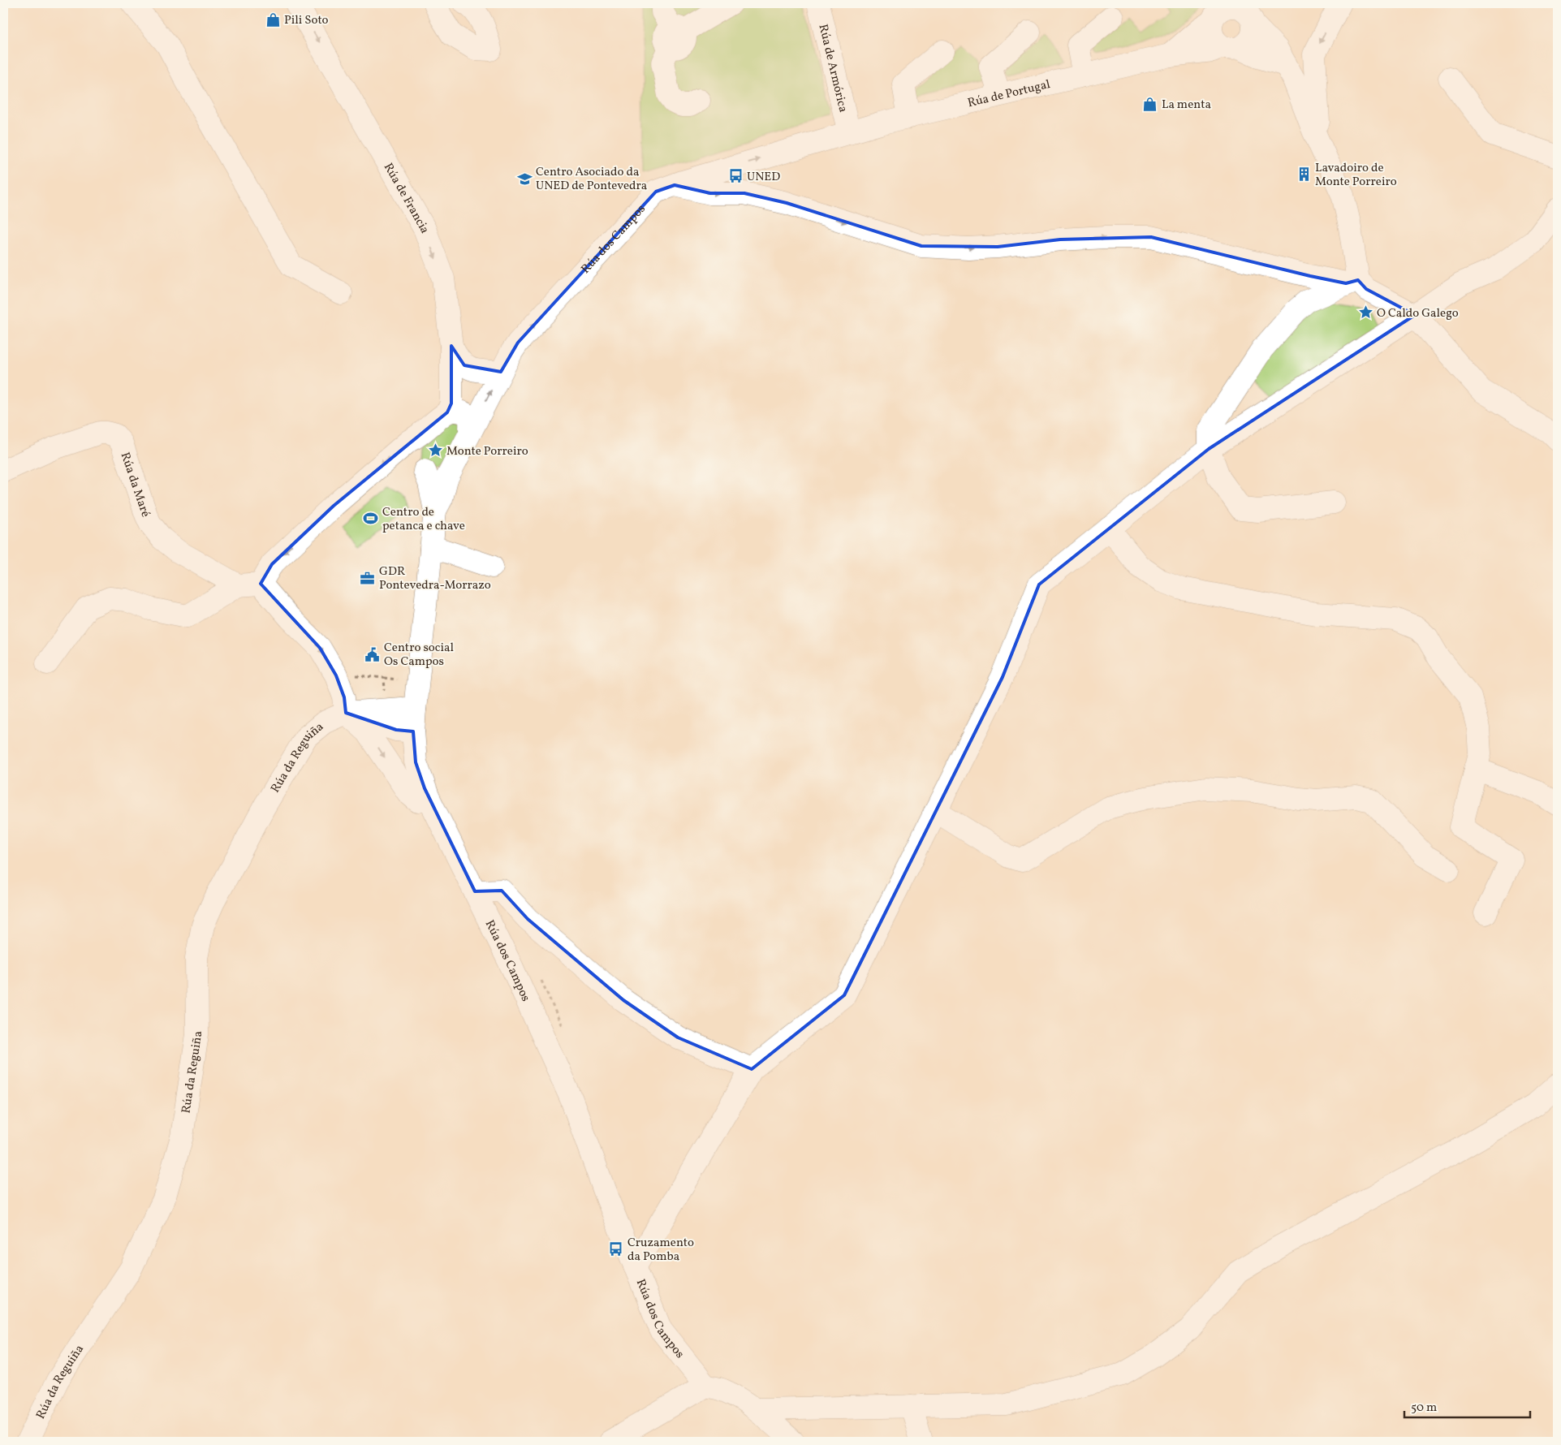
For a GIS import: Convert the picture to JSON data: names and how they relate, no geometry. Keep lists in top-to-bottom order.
{
  "streets": {
    "street": [
      "Rúa de Armórica",
      "Rúa de Portugal",
      "Rúa de Francia",
      "Rúa dos Campos",
      "Rúa da Maré",
      "Rúa da Reguiña"
    ]
  },
  "crossings": [
    ["Rúa de Armórica", "Rúa de Portugal"],
    ["Rúa de Armórica", "Rúa dos Campos"],
    ["Rúa de Portugal", "Rúa dos Campos"],
    ["Rúa de Francia", "Rúa dos Campos"],
    ["Rúa dos Campos", "Rúa da Reguiña"]
  ],
  "places": {
    "shop": ["Pili Soto", "La menta"],
    "building": ["Lavadoiro de Monte Porreiro"],
    "bus stop": ["UNED", "Cruzamento da Pomba"],
    "school or university": ["Centro Asociado da UNED de Pontevedra"],
    "place": ["O Caldo Galego", "Monte Porreiro"],
    "sports": ["Centro de petanca e chave"],
    "office": ["GDR Pontevedra-Morrazo"],
    "public building": ["Centro social Os Campos"]
  },
  "scale_bar": "50 m"
}
